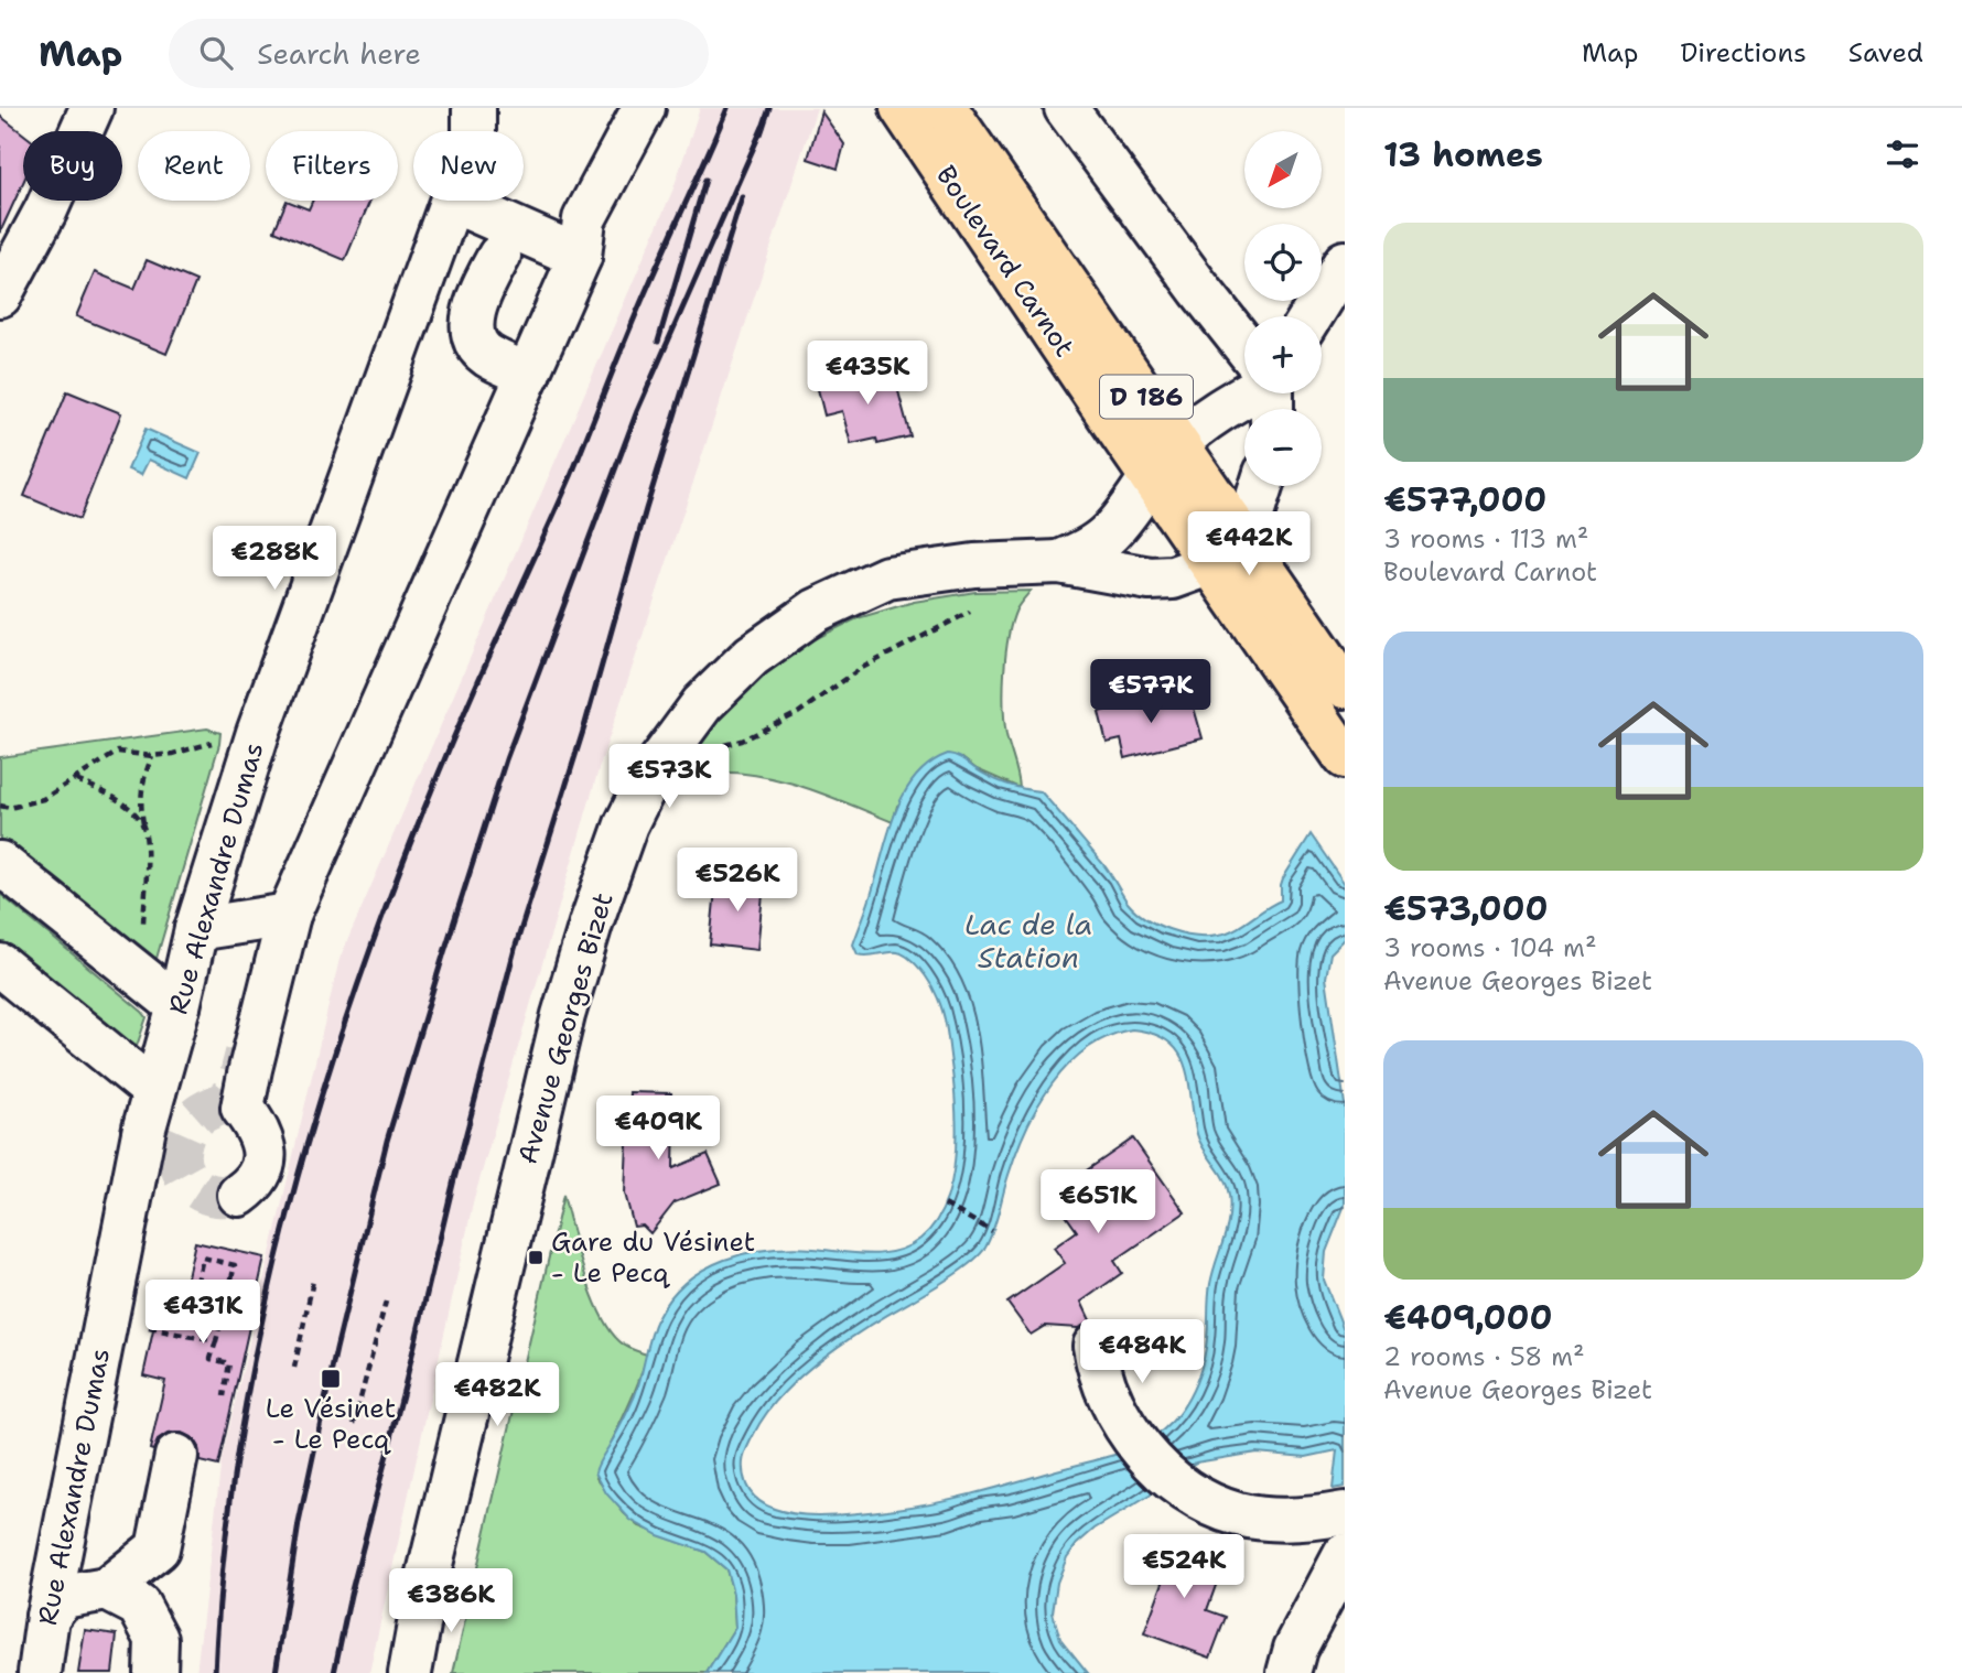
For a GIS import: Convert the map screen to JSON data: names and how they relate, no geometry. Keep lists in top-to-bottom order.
{
  "streets": {
    "main road": ["Boulevard Carnot", "D 186"],
    "street": ["Rue Alexandre Dumas", "Avenue Georges Bizet"]
  },
  "crossings": [
    ["Boulevard Carnot", "Avenue Georges Bizet"]
  ],
  "water": ["Lac de la Station"],
  "places": {
    "transit": ["Gare du Vésinet - Le Pecq", "Le Vésinet - Le Pecq"]
  },
  "north": "bottom left",
  "page": {
    "header": "Map",
    "search": "Search here",
    "nav": ["Map", "Directions", "Saved"],
    "heading": "13 homes",
    "map_buttons": ["+", "−"],
    "chip": [
      "Buy",
      "Rent",
      "Filters",
      "New"
    ],
    "list": [
      {
        "name": "€577,000",
        "note": "3 rooms · 113 m² · Boulevard Carnot"
      },
      {
        "name": "€573,000",
        "note": "3 rooms · 104 m² · Avenue Georges Bizet"
      },
      {
        "name": "€409,000",
        "note": "2 rooms · 58 m² · Avenue Georges Bizet"
      }
    ],
    "price": [
      "€435K",
      "€442K",
      "€288K",
      "€577K",
      "€573K",
      "€526K",
      "€409K",
      "€651K",
      "€431K",
      "€484K",
      "€482K",
      "€524K",
      "€386K"
    ]
  }
}
